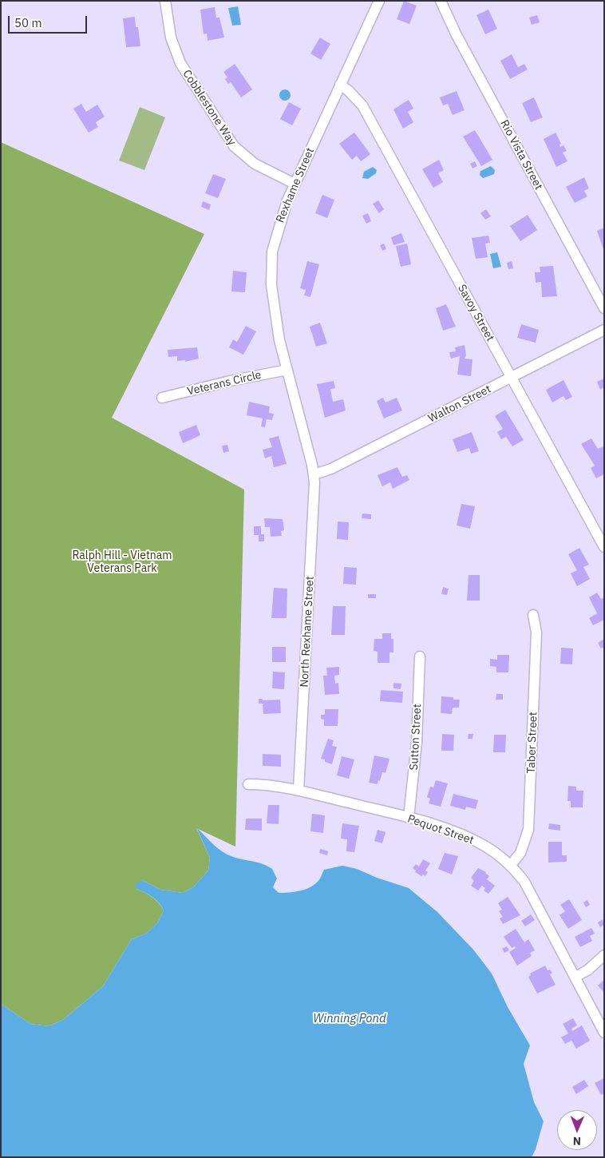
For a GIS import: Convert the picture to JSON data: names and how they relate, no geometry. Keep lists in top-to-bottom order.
{
  "streets": {
    "street": [
      "Cobblestone Way",
      "Rio Vista Street",
      "Rexhame Street",
      "Savoy Street",
      "Veterans Circle",
      "Walton Street",
      "North Rexhame Street",
      "Sutton Street",
      "Taber Street",
      "Pequot Street"
    ]
  },
  "crossings": [
    ["Cobblestone Way", "Rexhame Street"],
    ["Rexhame Street", "Savoy Street"],
    ["Rexhame Street", "Veterans Circle"],
    ["Rexhame Street", "Walton Street"],
    ["Rexhame Street", "North Rexhame Street"],
    ["Savoy Street", "Walton Street"],
    ["Walton Street", "North Rexhame Street"],
    ["North Rexhame Street", "Pequot Street"],
    ["Sutton Street", "Pequot Street"],
    ["Taber Street", "Pequot Street"]
  ],
  "water": ["Winning Pond"],
  "parks": ["Ralph Hill - Vietnam Veterans Park"],
  "scale_bar": "50 m",
  "north": "bottom"
}
